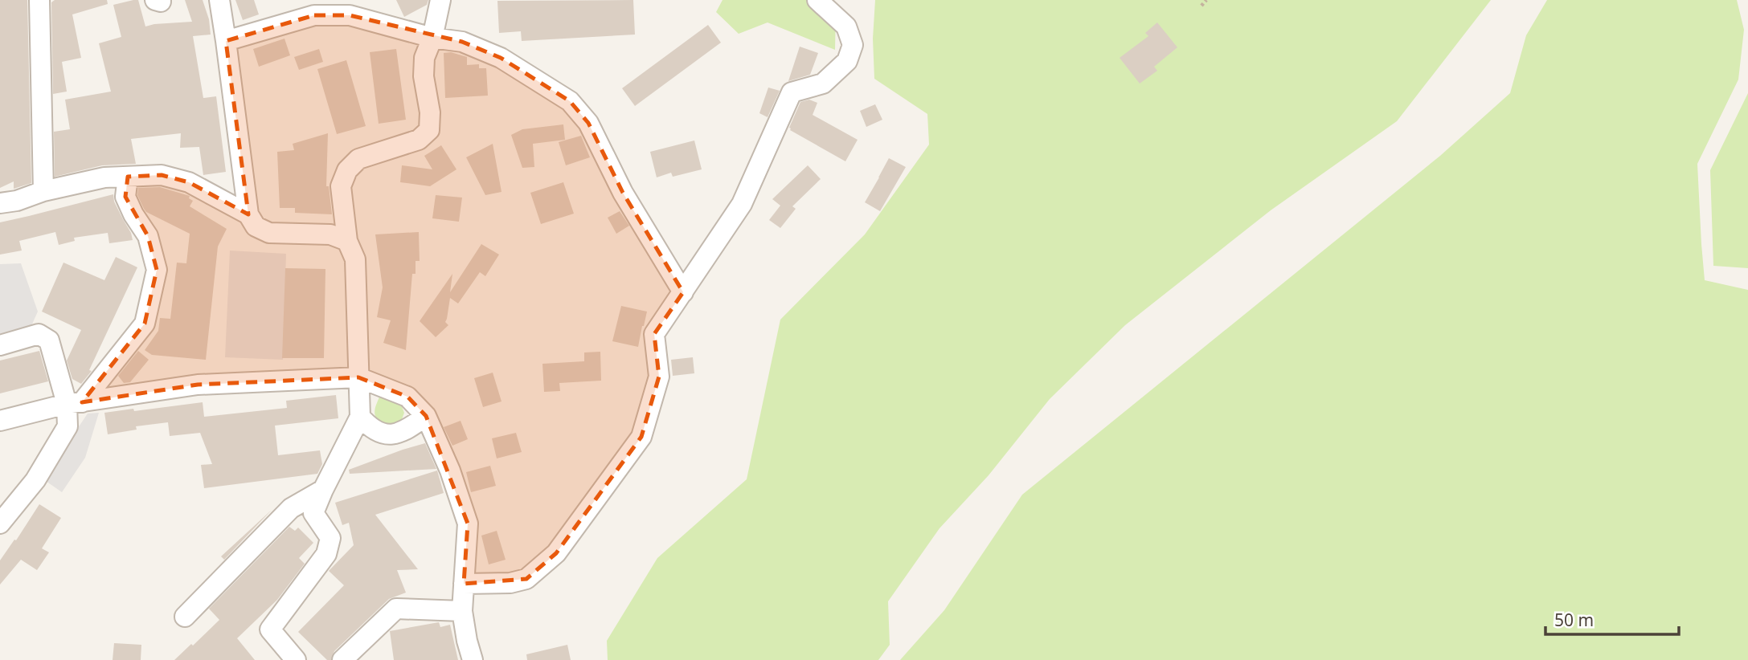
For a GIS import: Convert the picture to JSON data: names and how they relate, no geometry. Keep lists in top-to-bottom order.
{
  "scale_bar": "50 m"
}
